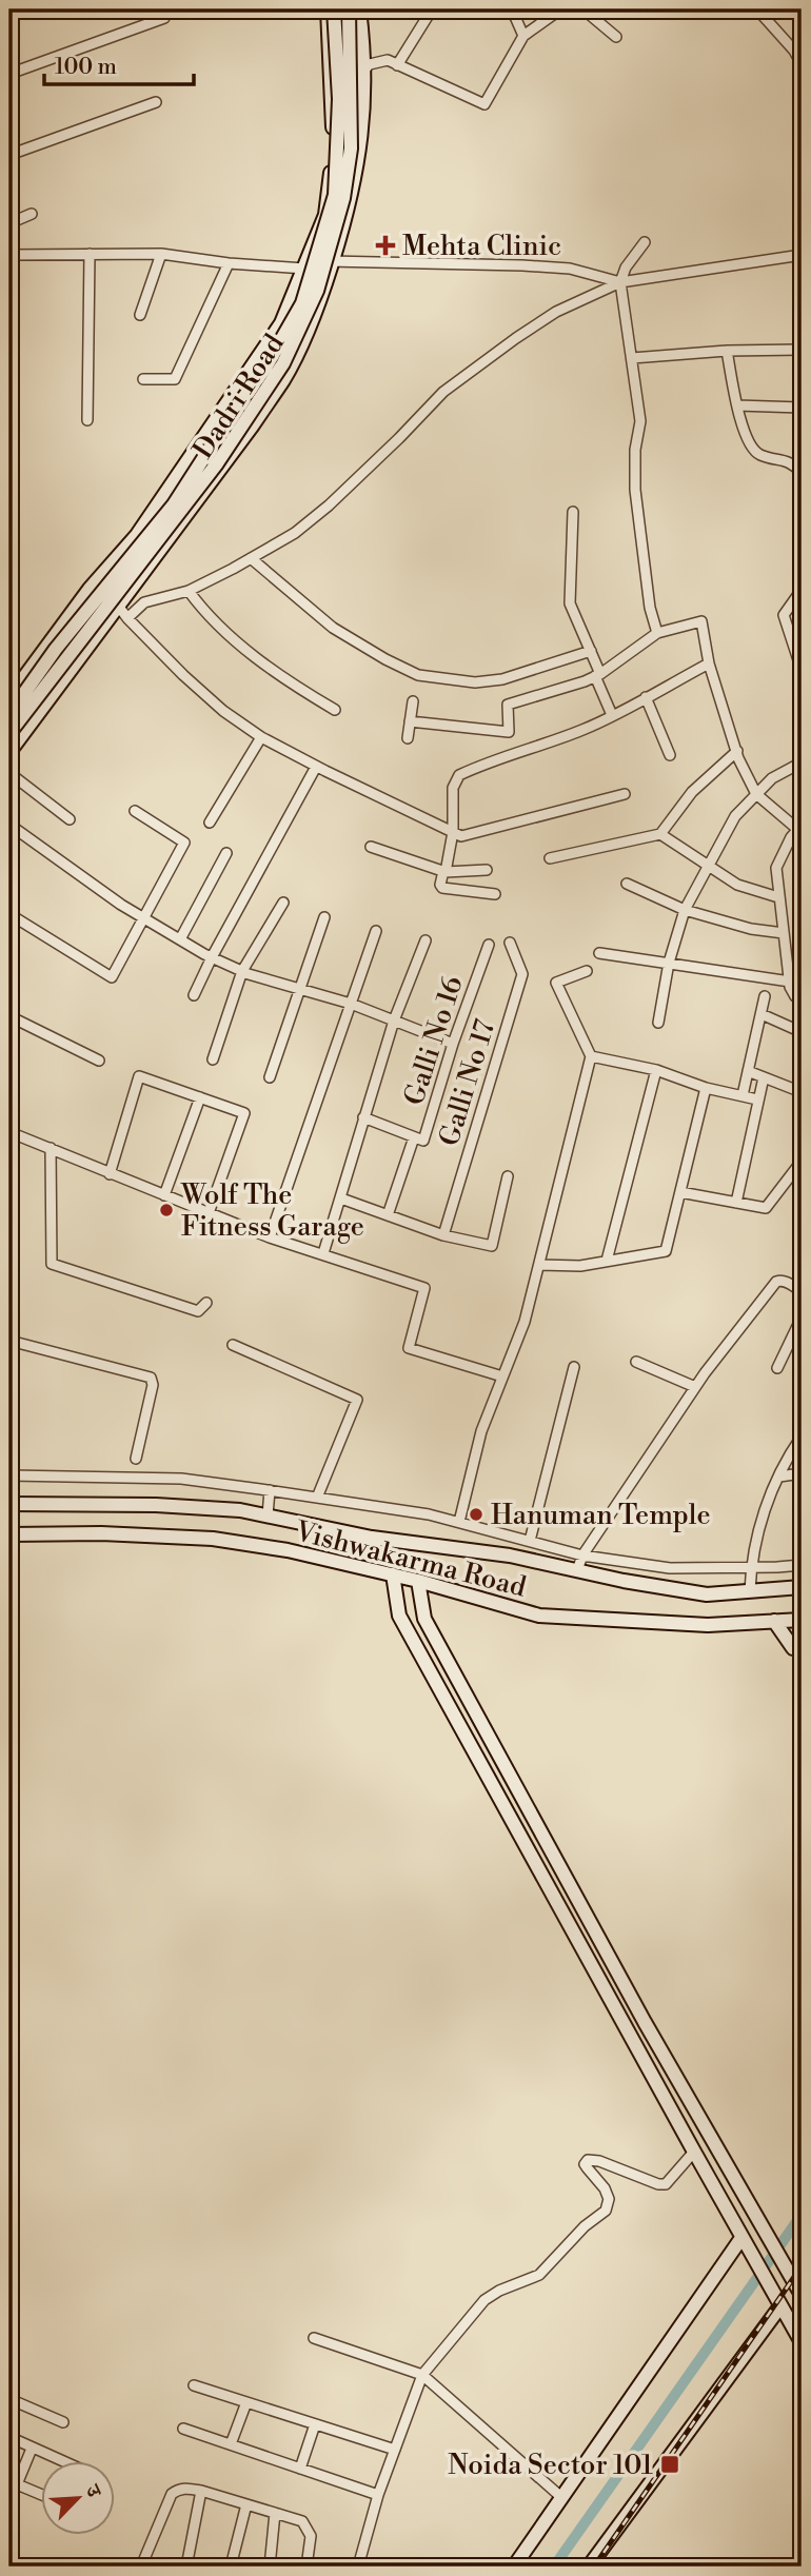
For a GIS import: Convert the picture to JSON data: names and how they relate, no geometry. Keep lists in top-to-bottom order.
{
  "streets": {
    "street": [
      "Dadri Road",
      "Galli No 16",
      "Galli No 17",
      "Vishwakarma Road"
    ]
  },
  "places": {
    "health": ["Mehta Clinic"],
    "other": ["Wolf The Fitness Garage", "Hanuman Temple"],
    "transit": ["Noida Sector 101"]
  },
  "scale_bar": "100 m",
  "north": "top right"
}
